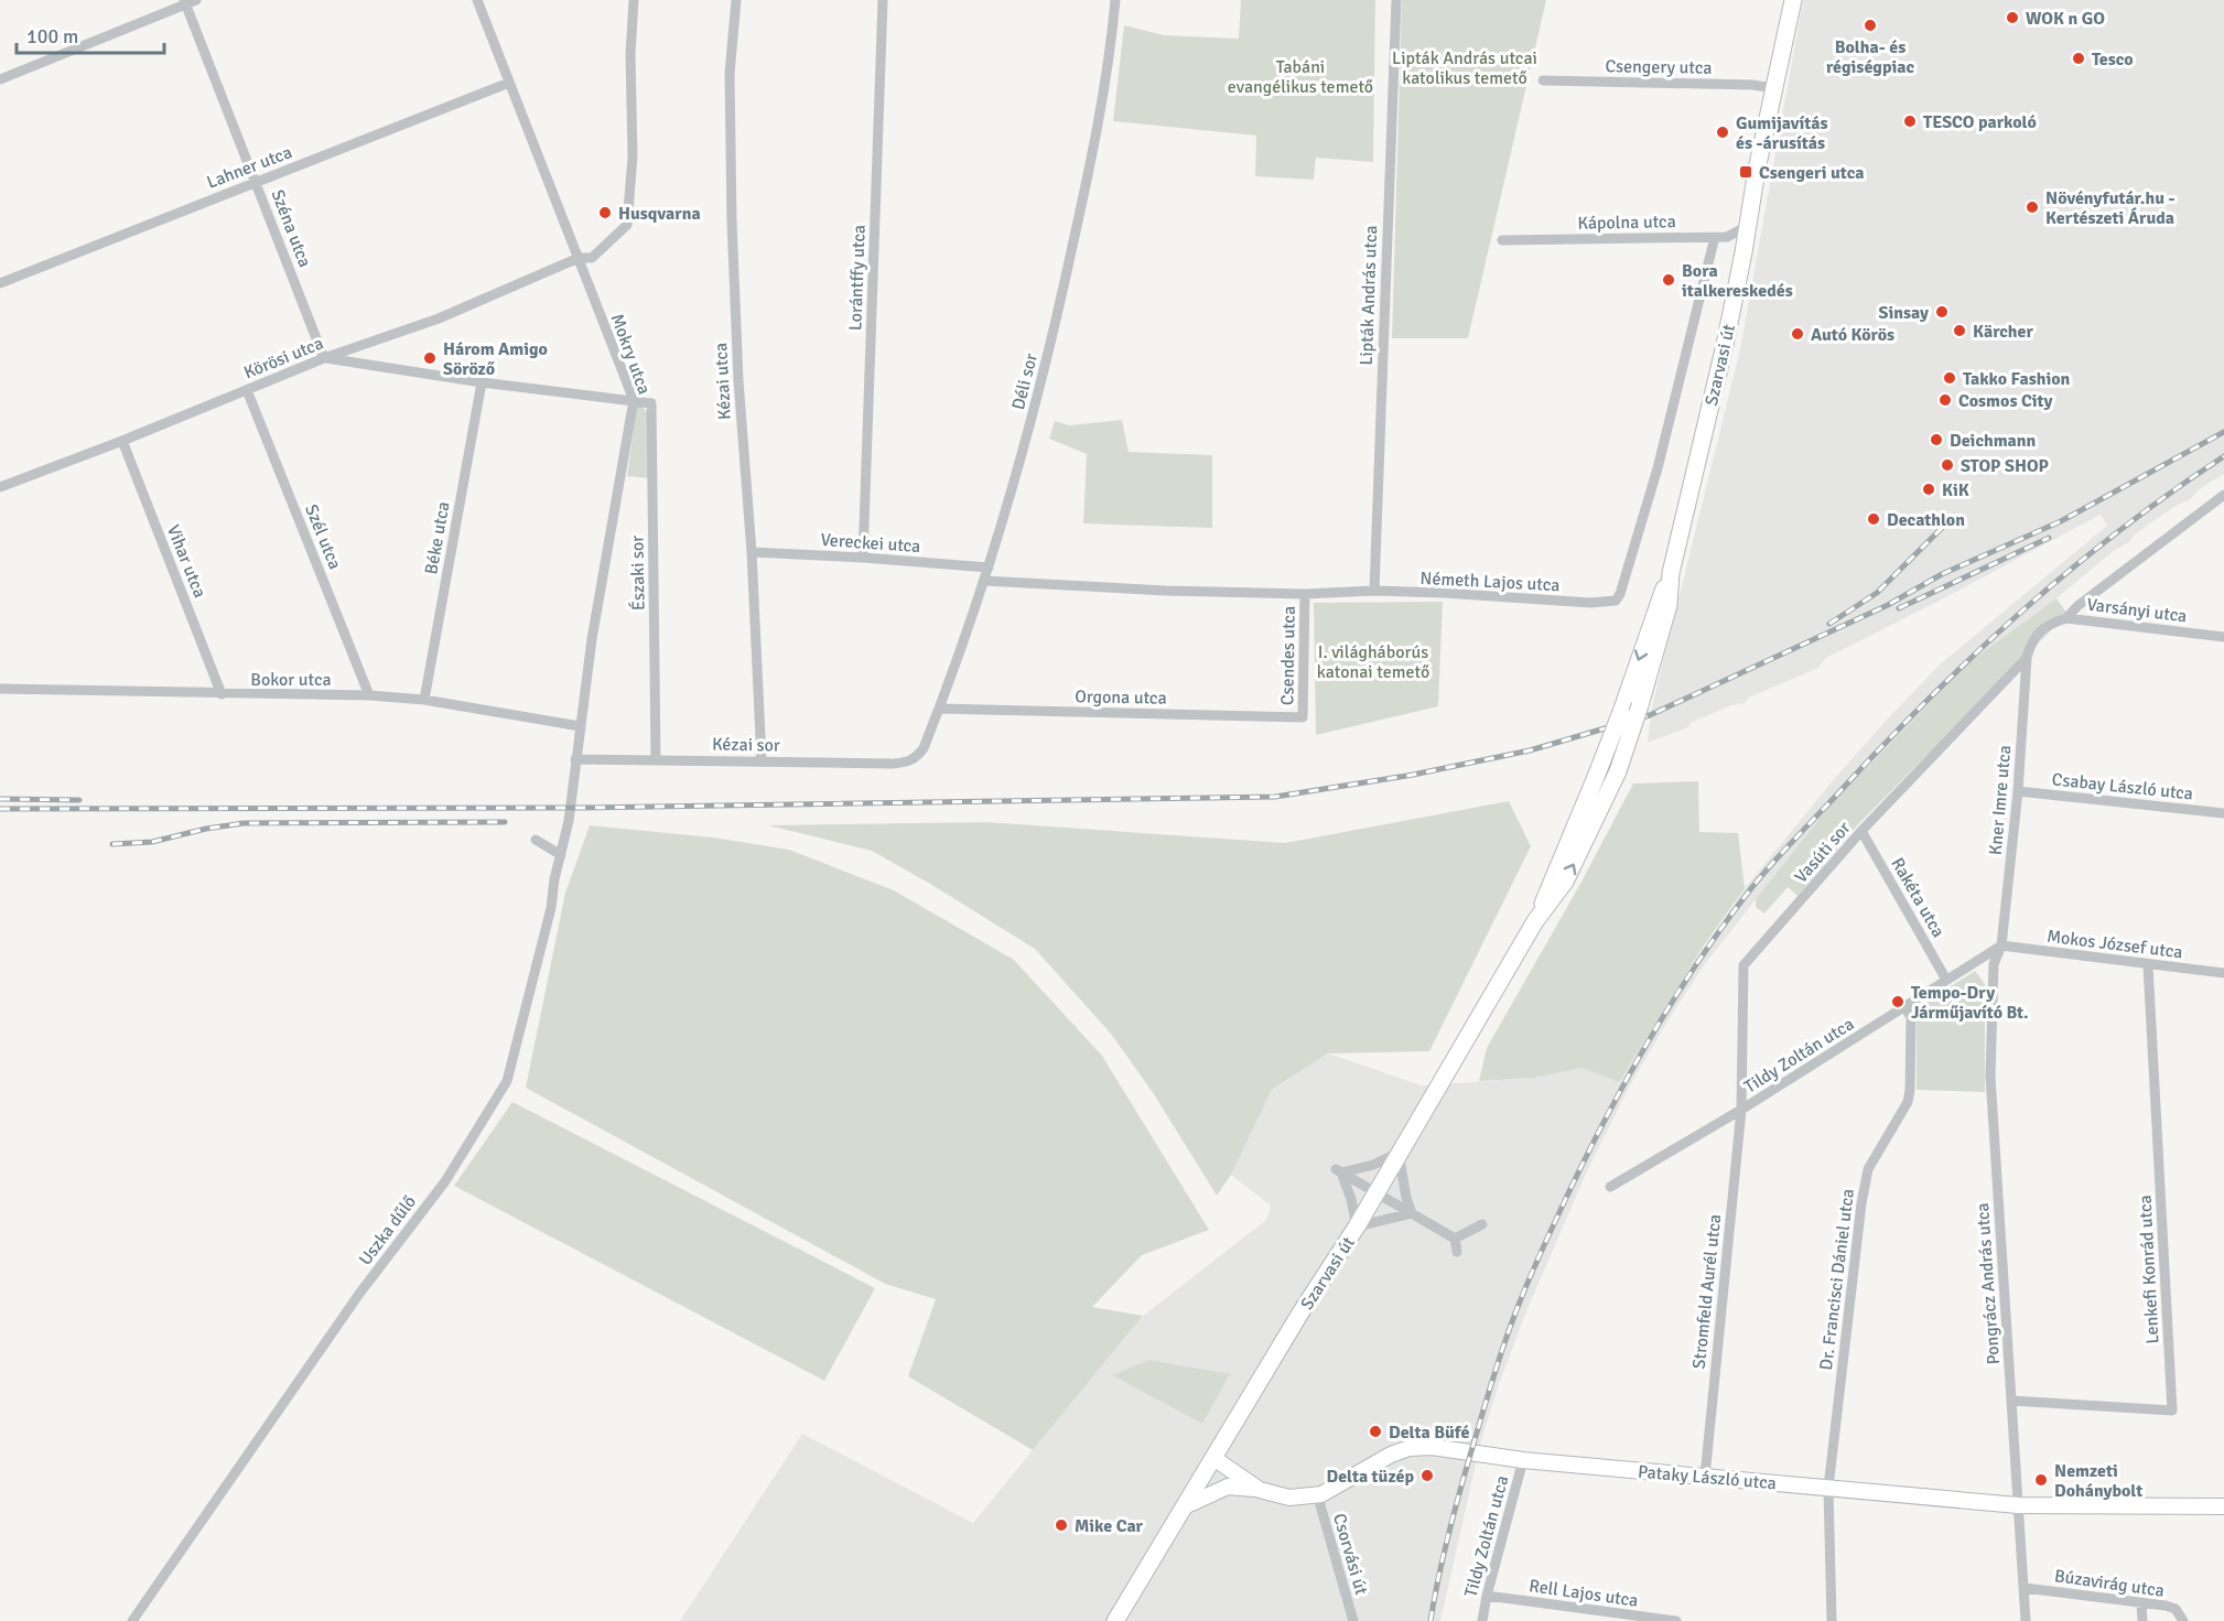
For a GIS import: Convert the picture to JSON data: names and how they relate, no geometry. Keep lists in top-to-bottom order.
{
  "streets": {
    "main road": ["Szarvasi út"],
    "street": [
      "Csengery utca",
      "Lahner utca",
      "Kápolna utca",
      "Széna utca",
      "Lorántffy utca",
      "Lipták András utca",
      "Mokry utca",
      "Körösi utca",
      "Kézai utca",
      "Déli sor",
      "Szél utca",
      "Béke utca",
      "Vereckei utca",
      "Vihar utca",
      "Északi sor",
      "Németh Lajos utca",
      "Varsányi utca",
      "Csendes utca",
      "Bokor utca",
      "Orgona utca",
      "Kézai sor",
      "Csabay László utca",
      "Kner Imre utca",
      "Vasúti sor",
      "Rakéta utca",
      "Mokos József utca",
      "Tildy Zoltán utca",
      "Uszka dűlő",
      "Lenkefi Konrád utca",
      "Dr. Francisci Dániel utca",
      "Pongrácz András utca",
      "Stromfeld Aurél utca",
      "Pataky László utca",
      "Csorvási út",
      "Búzavirág utca",
      "Rell Lajos utca"
    ]
  },
  "crossings": [
    ["Csengery utca", "Szarvasi út"],
    ["Lahner utca", "Széna utca"],
    ["Lahner utca", "Mokry utca"],
    ["Kápolna utca", "Szarvasi út"],
    ["Kápolna utca", "Németh Lajos utca"],
    ["Széna utca", "Körösi utca"],
    ["Lorántffy utca", "Vereckei utca"],
    ["Lipták András utca", "Németh Lajos utca"],
    ["Mokry utca", "Körösi utca"],
    ["Mokry utca", "Északi sor"],
    ["Mokry utca", "Bokor utca"],
    ["Mokry utca", "Kézai sor"],
    ["Mokry utca", "Uszka dűlő"],
    ["Körösi utca", "Szél utca"],
    ["Körösi utca", "Vihar utca"],
    ["Szarvasi út", "Pataky László utca"],
    ["Kézai utca", "Vereckei utca"],
    ["Kézai utca", "Kézai sor"],
    ["Déli sor", "Vereckei utca"],
    ["Déli sor", "Németh Lajos utca"],
    ["Déli sor", "Orgona utca"],
    ["Déli sor", "Kézai sor"],
    ["Szél utca", "Bokor utca"],
    ["Béke utca", "Bokor utca"],
    ["Vihar utca", "Bokor utca"],
    ["Északi sor", "Kézai sor"],
    ["Németh Lajos utca", "Csendes utca"],
    ["Varsányi utca", "Kner Imre utca"],
    ["Varsányi utca", "Vasúti sor"],
    ["Csendes utca", "Orgona utca"],
    ["Csabay László utca", "Kner Imre utca"],
    ["Kner Imre utca", "Vasúti sor"],
    ["Kner Imre utca", "Mokos József utca"],
    ["Kner Imre utca", "Tildy Zoltán utca"],
    ["Kner Imre utca", "Pongrácz András utca"],
    ["Vasúti sor", "Rakéta utca"],
    ["Vasúti sor", "Tildy Zoltán utca"],
    ["Vasúti sor", "Stromfeld Aurél utca"],
    ["Rakéta utca", "Tildy Zoltán utca"],
    ["Mokos József utca", "Tildy Zoltán utca"],
    ["Mokos József utca", "Lenkefi Konrád utca"],
    ["Mokos József utca", "Pongrácz András utca"],
    ["Tildy Zoltán utca", "Dr. Francisci Dániel utca"],
    ["Tildy Zoltán utca", "Pongrácz András utca"],
    ["Tildy Zoltán utca", "Stromfeld Aurél utca"],
    ["Tildy Zoltán utca", "Pataky László utca"],
    ["Tildy Zoltán utca", "Rell Lajos utca"],
    ["Lenkefi Konrád utca", "Pongrácz András utca"],
    ["Dr. Francisci Dániel utca", "Pataky László utca"],
    ["Pongrácz András utca", "Pataky László utca"],
    ["Pongrácz András utca", "Búzavirág utca"],
    ["Stromfeld Aurél utca", "Pataky László utca"],
    ["Pataky László utca", "Csorvási út"]
  ],
  "parks": ["Lipták András utcai katolikus temető", "Tabáni evangélikus temető", "I. világháborús katonai temető"],
  "places": {
    "other": [
      "WOK n GO",
      "Bolha- és régiségpiac",
      "Tesco",
      "TESCO parkoló",
      "Gumijavítás és -árusítás",
      "Növényfutár.hu - Kertészeti Áruda",
      "Husqvarna",
      "Bora italkereskedés",
      "Sinsay",
      "Kärcher",
      "Autó Körös",
      "Három Amigo Söröző",
      "Takko Fashion",
      "Cosmos City",
      "Deichmann",
      "STOP SHOP",
      "KiK",
      "Decathlon",
      "Tempo-Dry Járműjavító Bt.",
      "Delta Büfé",
      "Delta tüzép",
      "Nemzeti Dohánybolt",
      "Mike Car"
    ],
    "transit": ["Csengeri utca"]
  },
  "scale_bar": "100 m"
}
